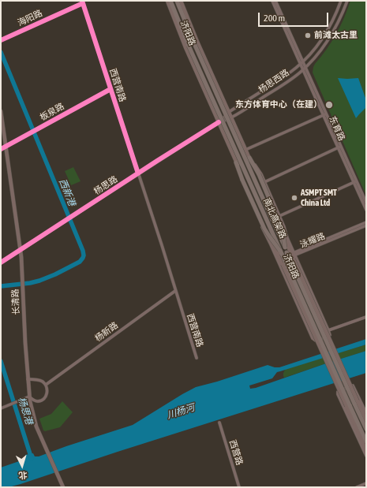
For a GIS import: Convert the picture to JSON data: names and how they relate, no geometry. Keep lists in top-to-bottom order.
{
  "streets": {
    "highway": ["南北高架路"],
    "main road": ["济阳路", "长清路"],
    "street": [
      "海阳路",
      "杨思西路",
      "西营南路",
      "板泉路",
      "东育路",
      "杨思路",
      "泳耀路",
      "杨新路",
      "西营路"
    ]
  },
  "crossings": [
    ["海阳路", "西营南路"],
    ["济阳路", "杨思西路"],
    ["济阳路", "杨思路"],
    ["济阳路", "泳耀路"],
    ["杨思西路", "东育路"],
    ["杨思西路", "杨思路"],
    ["西营南路", "板泉路"],
    ["西营南路", "杨思路"],
    ["西营南路", "杨新路"],
    ["板泉路", "长清路"],
    ["杨思路", "长清路"],
    ["长清路", "杨新路"]
  ],
  "water": ["西新港", "杨思港", "川杨河"],
  "places": ["前滩太古里", "东方体育中心（在建）", "ASMPT SMT China Ltd"],
  "scale_bar": "200 m",
  "north": "bottom"
}
